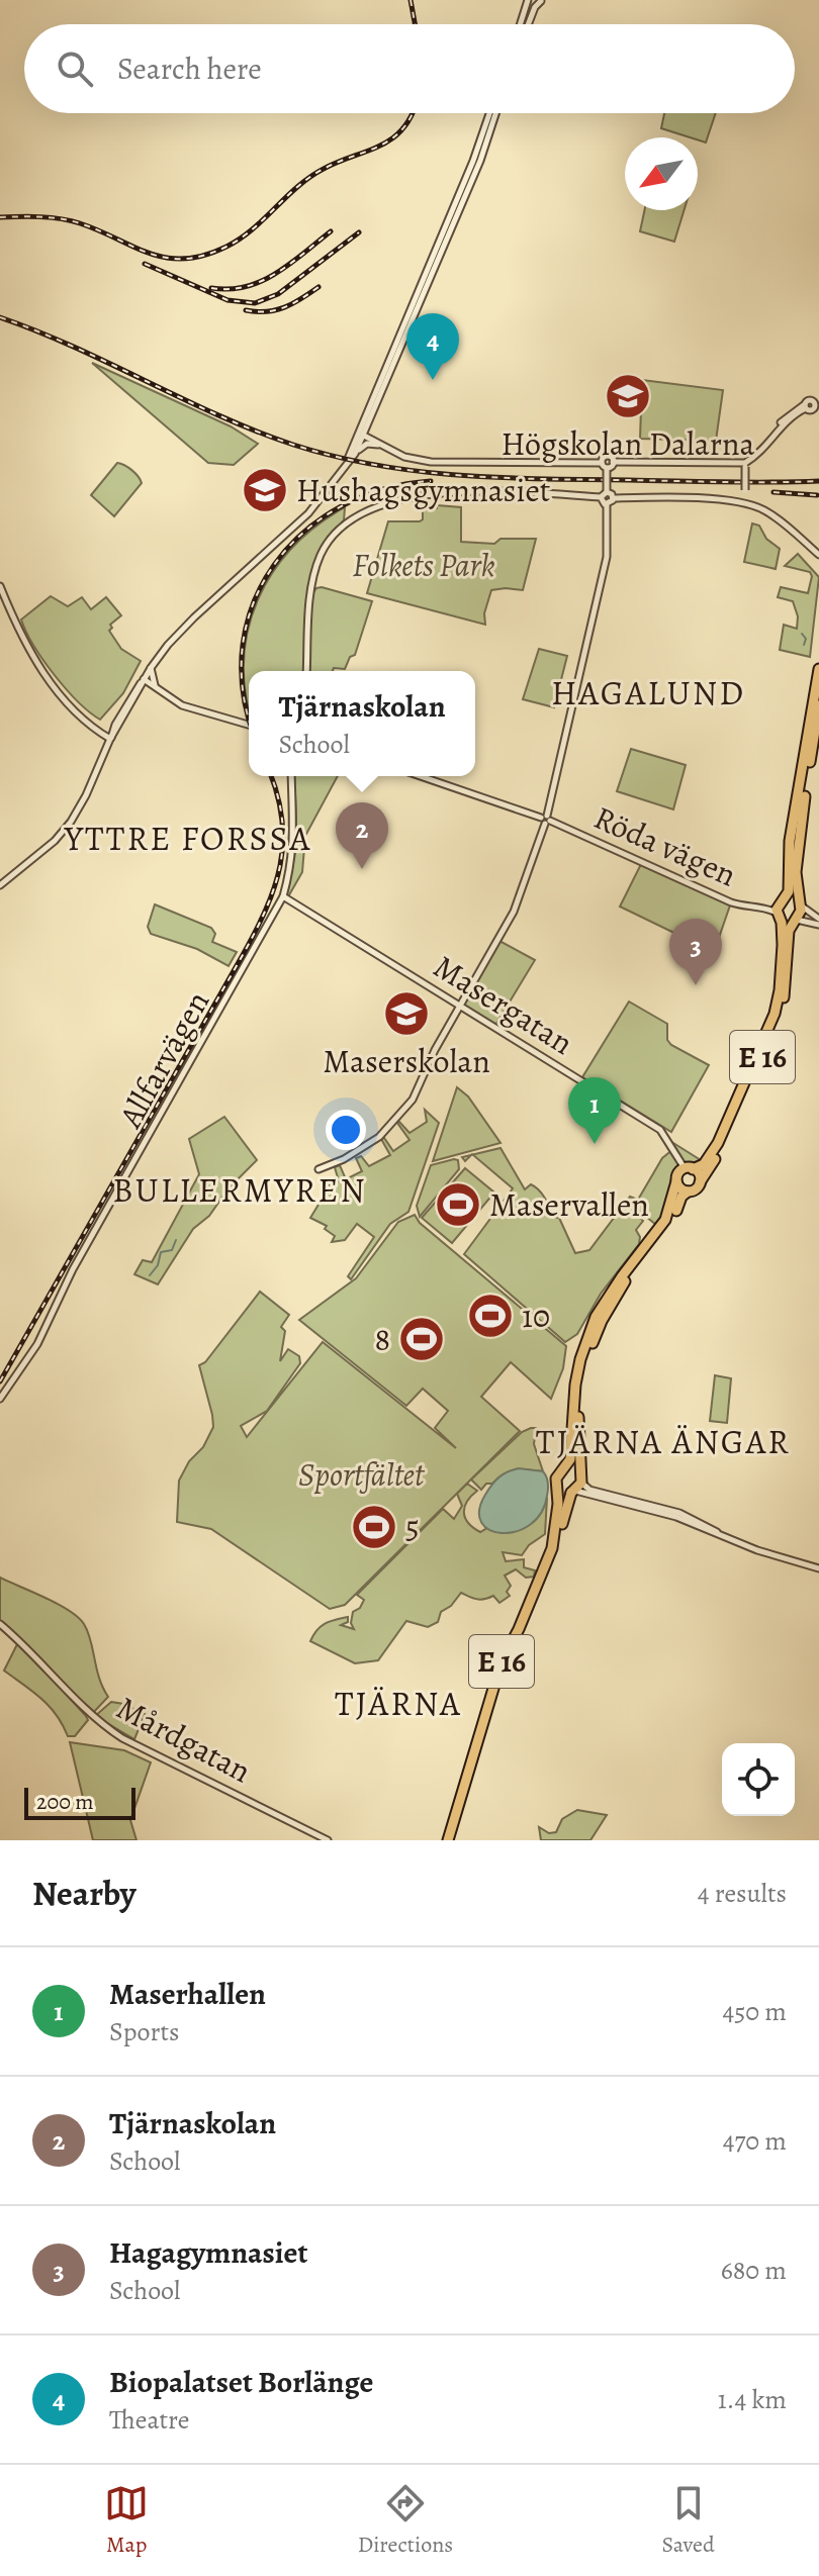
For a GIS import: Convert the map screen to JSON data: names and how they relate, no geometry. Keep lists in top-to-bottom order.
{
  "streets": {
    "highway": ["E 16"],
    "street": [
      "Röda vägen",
      "Masergatan",
      "Allfarvägen",
      "Mårdgatan"
    ]
  },
  "crossings": [
    ["Röda vägen", "E 16"],
    ["Masergatan", "E 16"],
    ["Masergatan", "Allfarvägen"]
  ],
  "districts": [
    "HAGALUND",
    "YTTRE FORSSA",
    "BULLERMYREN",
    "TJÄRNA ÄNGAR",
    "TJÄRNA"
  ],
  "parks": ["Folkets Park", "Sportfältet"],
  "places": {
    "school or university": ["Högskolan Dalarna", "Hushagsgymnasiet", "Maserskolan"],
    "sports": [
      "Maservallen",
      "10",
      "8",
      "5"
    ]
  },
  "scale_bar": "200 m",
  "north": "bottom left",
  "page": {
    "search": "Search here",
    "pins": [
      "4",
      "2",
      "3",
      "1"
    ],
    "popup": ["Tjärnaskolan", "School"],
    "scale": "200 m",
    "heading": ["Nearby", "4 results"],
    "list": [
      {
        "mark": "1",
        "name": "Maserhallen",
        "note": "Sports",
        "value": "450 m"
      },
      {
        "mark": "2",
        "name": "Tjärnaskolan",
        "note": "School",
        "value": "470 m"
      },
      {
        "mark": "3",
        "name": "Hagagymnasiet",
        "note": "School",
        "value": "680 m"
      },
      {
        "mark": "4",
        "name": "Biopalatset Borlänge",
        "note": "Theatre",
        "value": "1.4 km"
      }
    ],
    "nav": ["Map", "Directions", "Saved"]
  }
}
